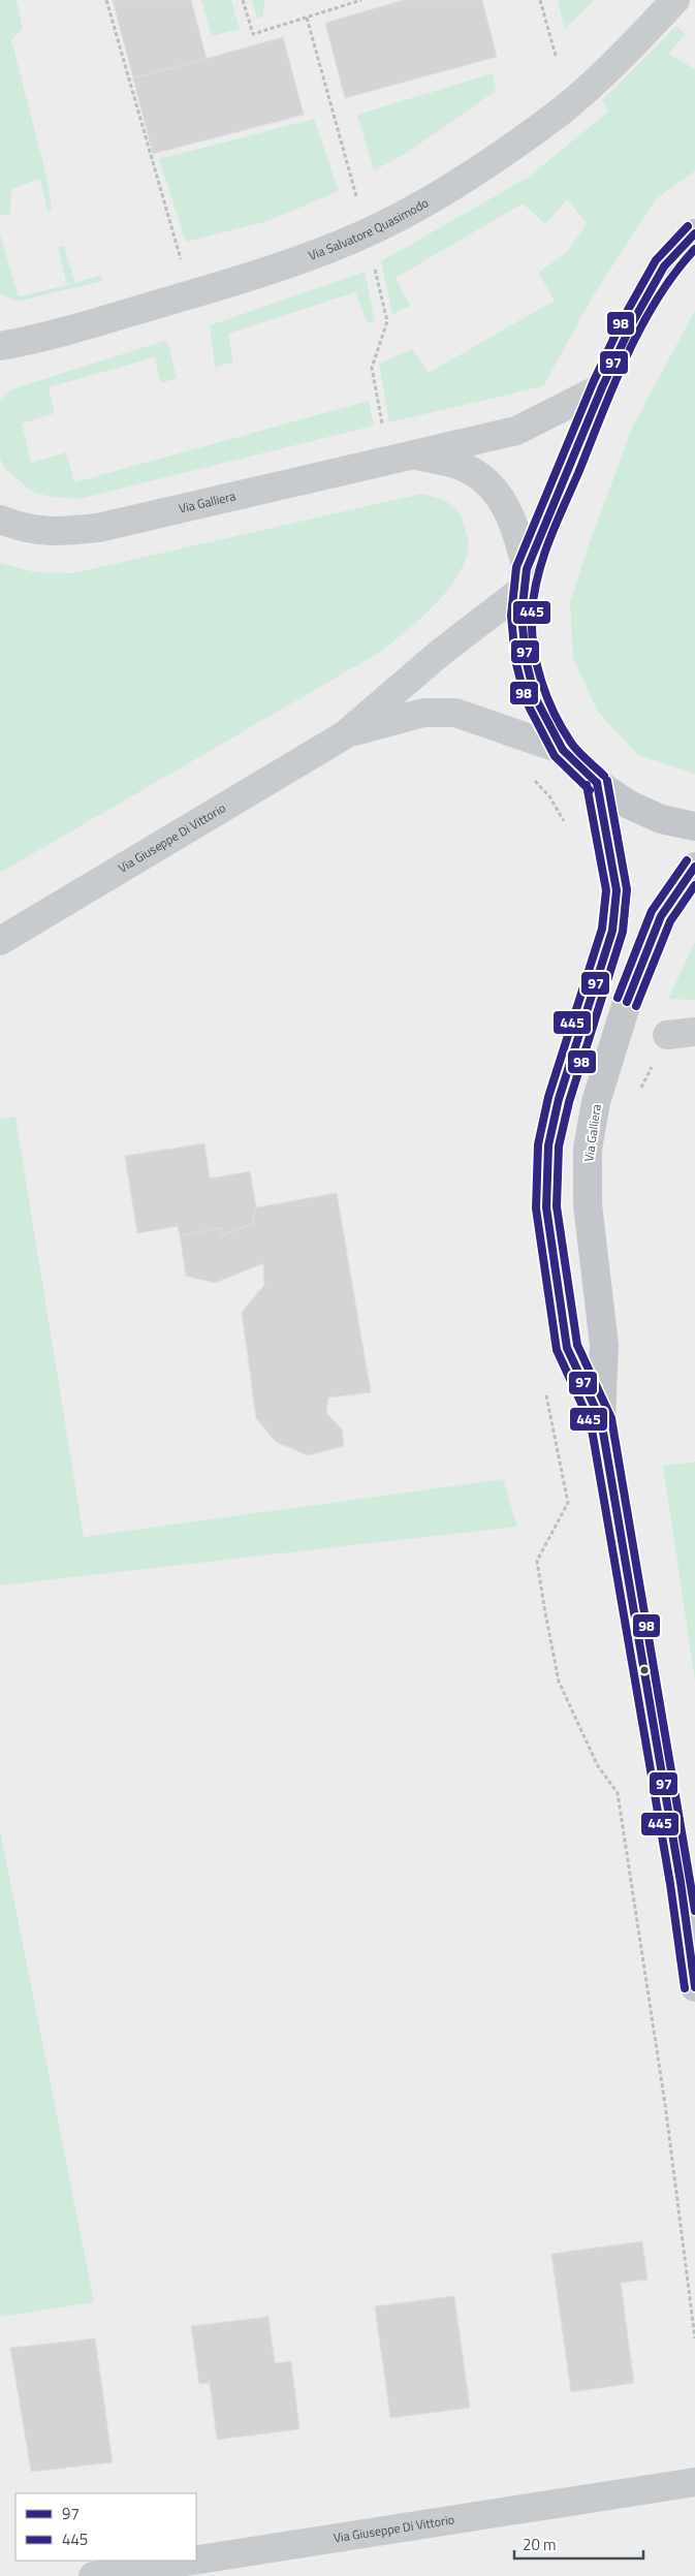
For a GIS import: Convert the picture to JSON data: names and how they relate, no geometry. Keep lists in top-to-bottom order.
{
  "streets": {
    "main road": ["Via Galliera"],
    "street": ["Via Salvatore Quasimodo", "Via Giuseppe Di Vittorio"]
  },
  "crossings": [
    ["Via Galliera", "Via Giuseppe Di Vittorio"]
  ],
  "lines": ["transit line 98", "transit line 97", "transit line 445"],
  "legend": ["97", "445"],
  "scale_bar": "20 m"
}
